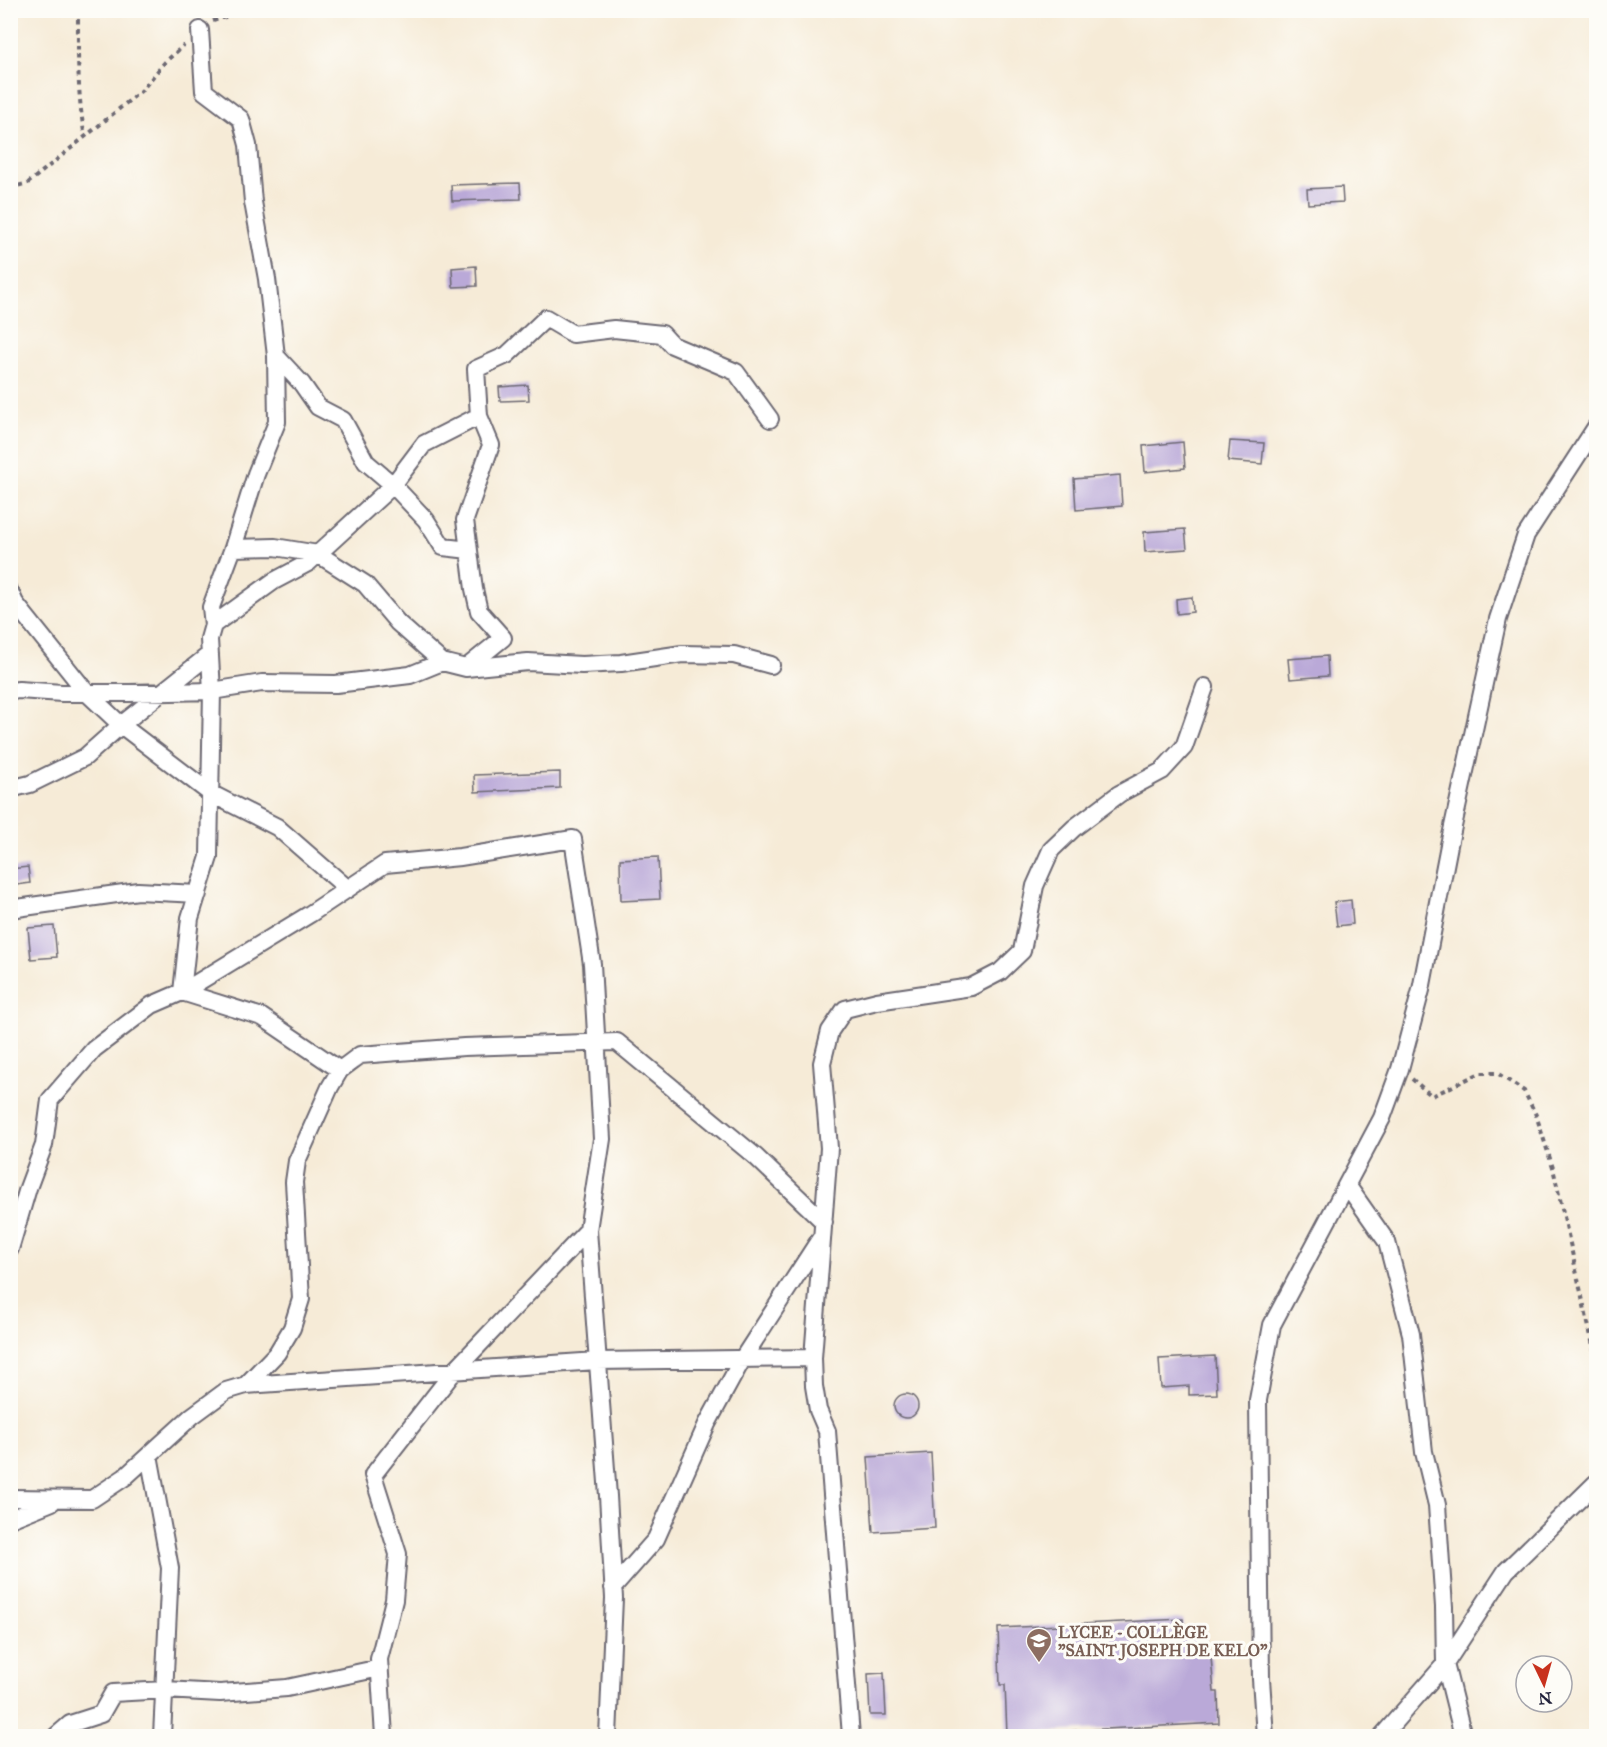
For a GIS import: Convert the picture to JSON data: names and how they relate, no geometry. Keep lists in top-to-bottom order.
{
  "places": {
    "school or university": ["LYCEE - COLLÈGE \"SAINT JOSEPH DE KELO\""]
  },
  "north": "bottom"
}
